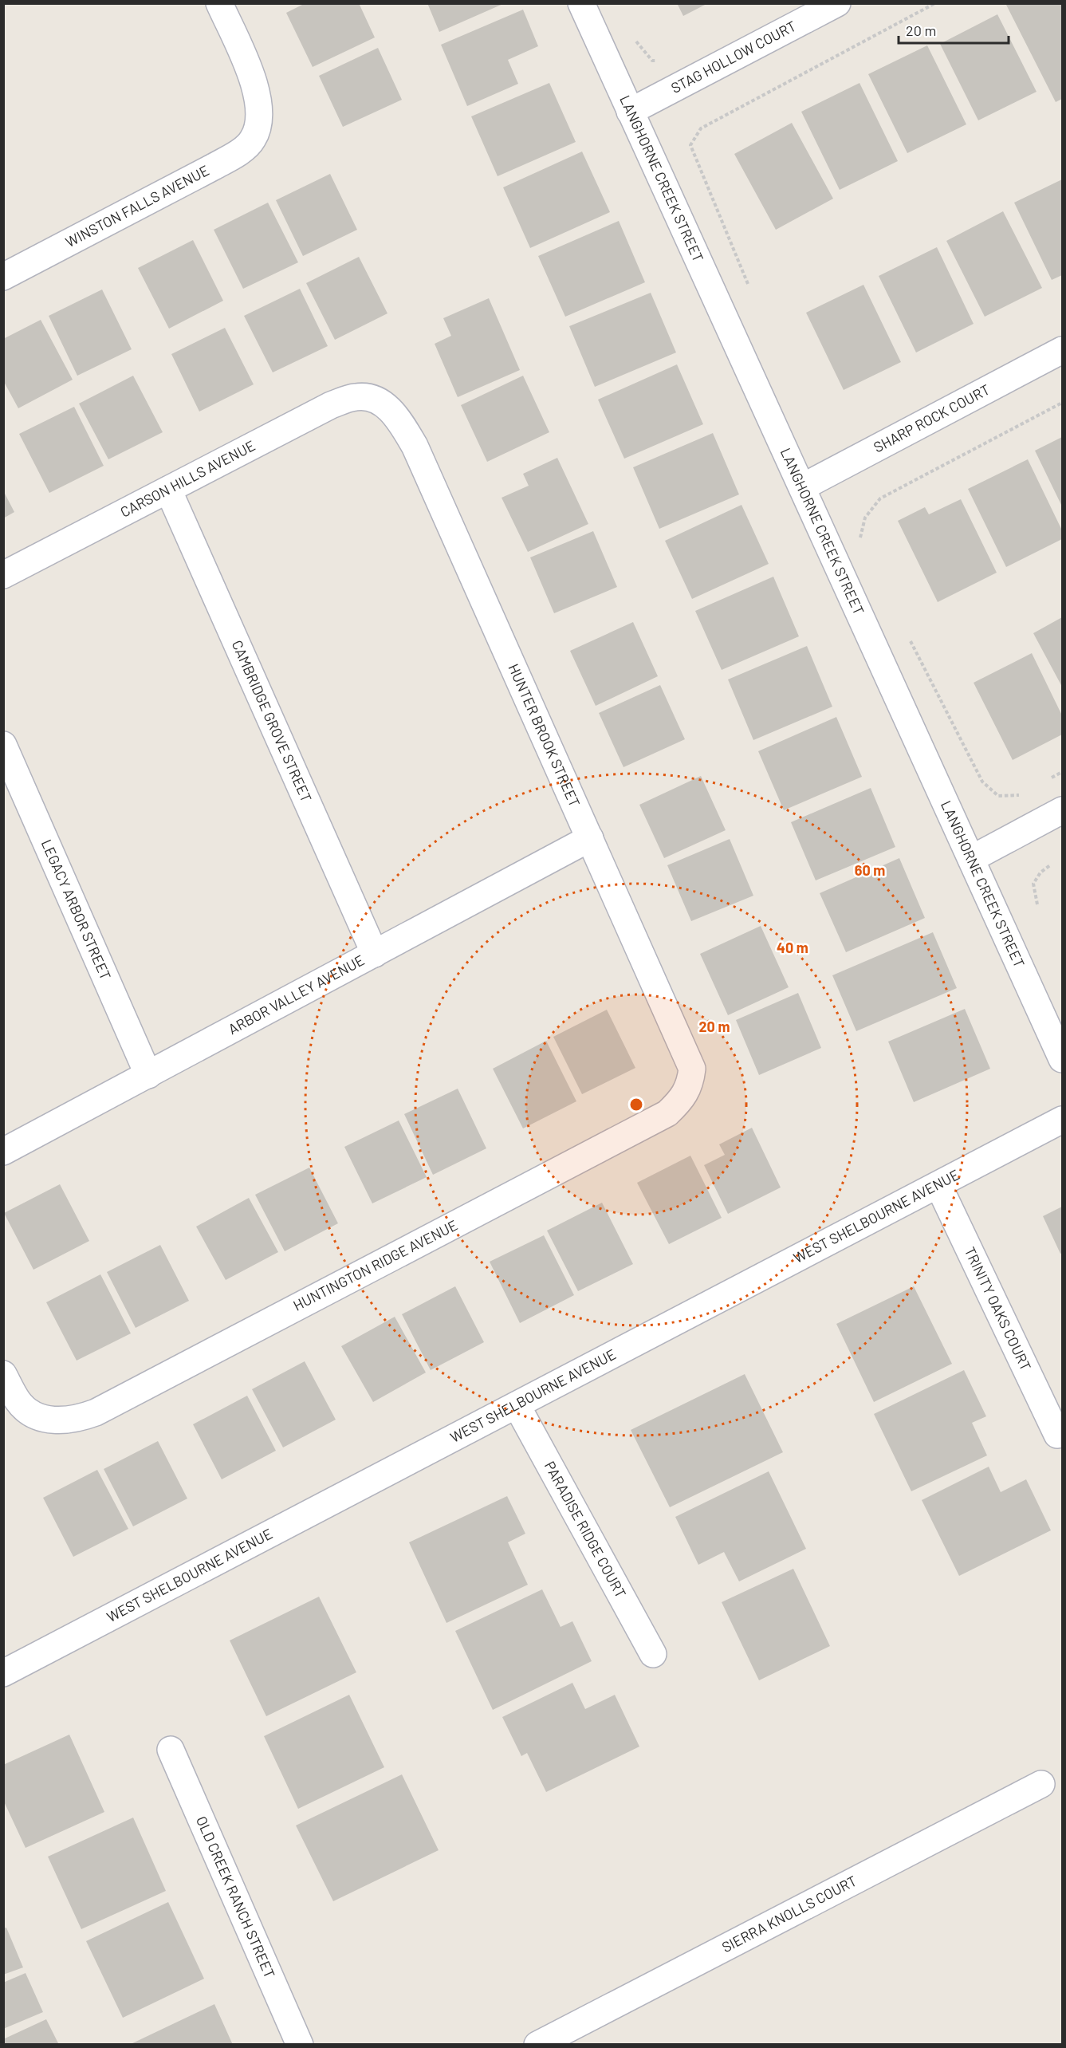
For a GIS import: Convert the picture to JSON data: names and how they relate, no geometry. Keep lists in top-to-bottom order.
{
  "streets": {
    "street": [
      "STAG HOLLOW COURT",
      "LANGHORNE CREEK STREET",
      "WINSTON FALLS AVENUE",
      "SHARP ROCK COURT",
      "CARSON HILLS AVENUE",
      "CAMBRIDGE GROVE STREET",
      "HUNTER BROOK STREET",
      "LEGACY ARBOR STREET",
      "ARBOR VALLEY AVENUE",
      "WEST SHELBOURNE AVENUE",
      "HUNTINGTON RIDGE AVENUE",
      "TRINITY OAKS COURT",
      "PARADISE RIDGE COURT",
      "OLD CREEK RANCH STREET",
      "SIERRA KNOLLS COURT"
    ]
  },
  "crossings": [
    ["STAG HOLLOW COURT", "LANGHORNE CREEK STREET"],
    ["LANGHORNE CREEK STREET", "SHARP ROCK COURT"],
    ["CARSON HILLS AVENUE", "CAMBRIDGE GROVE STREET"],
    ["CARSON HILLS AVENUE", "HUNTER BROOK STREET"],
    ["CAMBRIDGE GROVE STREET", "ARBOR VALLEY AVENUE"],
    ["HUNTER BROOK STREET", "ARBOR VALLEY AVENUE"],
    ["HUNTER BROOK STREET", "HUNTINGTON RIDGE AVENUE"],
    ["LEGACY ARBOR STREET", "ARBOR VALLEY AVENUE"],
    ["WEST SHELBOURNE AVENUE", "TRINITY OAKS COURT"],
    ["WEST SHELBOURNE AVENUE", "PARADISE RIDGE COURT"]
  ],
  "scale_bar": "20 m",
  "rings": ["60 m", "40 m", "20 m"]
}
